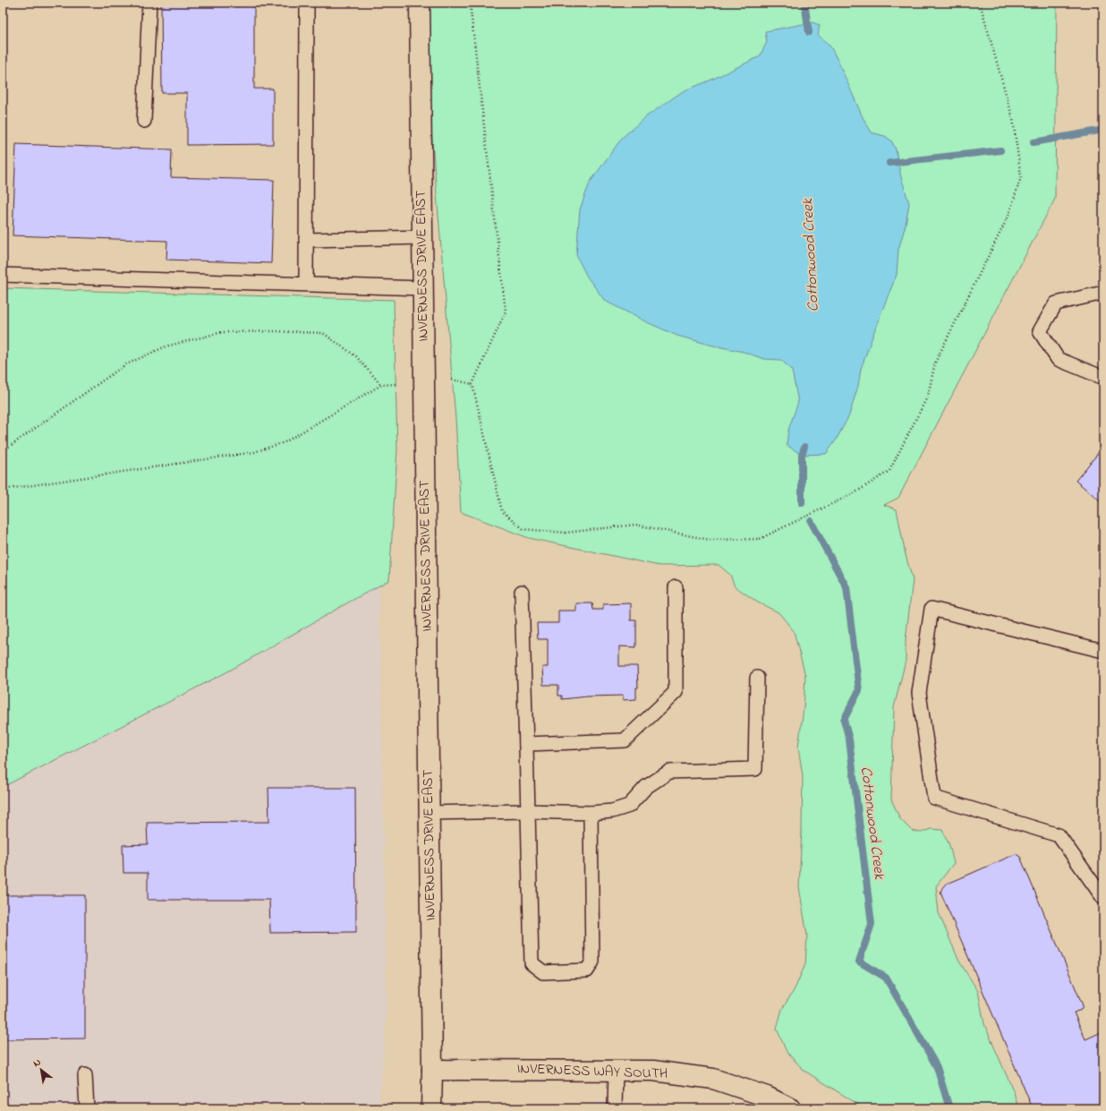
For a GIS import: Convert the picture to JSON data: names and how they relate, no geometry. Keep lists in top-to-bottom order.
{
  "streets": {
    "main road": ["INVERNESS DRIVE EAST", "INVERNESS WAY SOUTH"]
  },
  "crossings": [
    ["INVERNESS DRIVE EAST", "INVERNESS WAY SOUTH"]
  ],
  "water": ["Cottonwood Creek"],
  "north": "top left"
}
